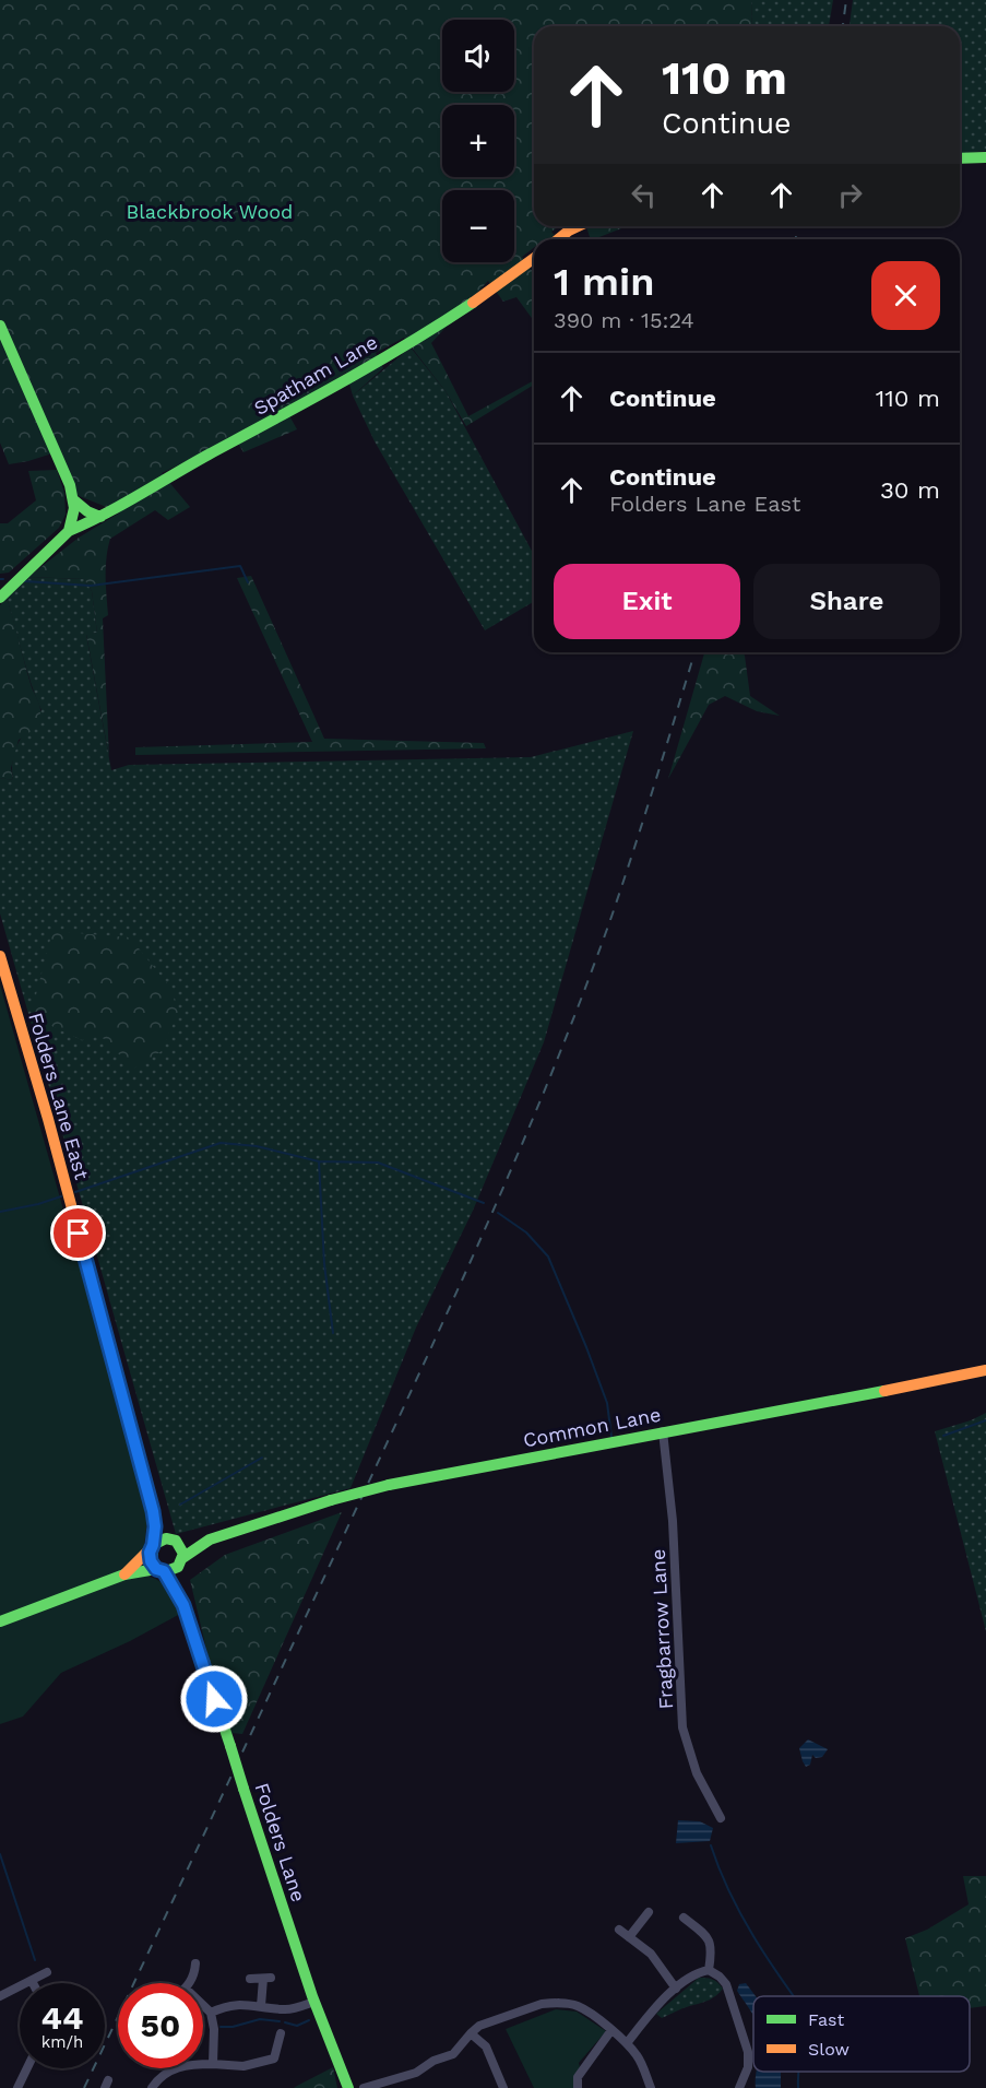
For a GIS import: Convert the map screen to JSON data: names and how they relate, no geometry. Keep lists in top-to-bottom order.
{
  "streets": {
    "main road": [
      "Spatham Lane",
      "Folders Lane East",
      "Common Lane",
      "Folders Lane"
    ],
    "street": ["Fragbarrow Lane"]
  },
  "crossings": [
    ["Folders Lane East", "Common Lane"],
    ["Folders Lane East", "Folders Lane"],
    ["Common Lane", "Fragbarrow Lane"],
    ["Common Lane", "Folders Lane"]
  ],
  "parks": ["Blackbrook Wood"],
  "legend": ["Fast", "Slow"],
  "page": {
    "map_buttons": ["+", "−"],
    "turn": ["110 m", "Continue"],
    "heading": ["1 min", "390 m · 15:24"],
    "list": [
      {
        "name": "Continue",
        "value": "110 m"
      },
      {
        "name": "Continue",
        "note": "Folders Lane East",
        "value": "30 m"
      }
    ],
    "buttons": ["Exit", "Share"],
    "speed": "44 km/h",
    "limit": "50"
  }
}
